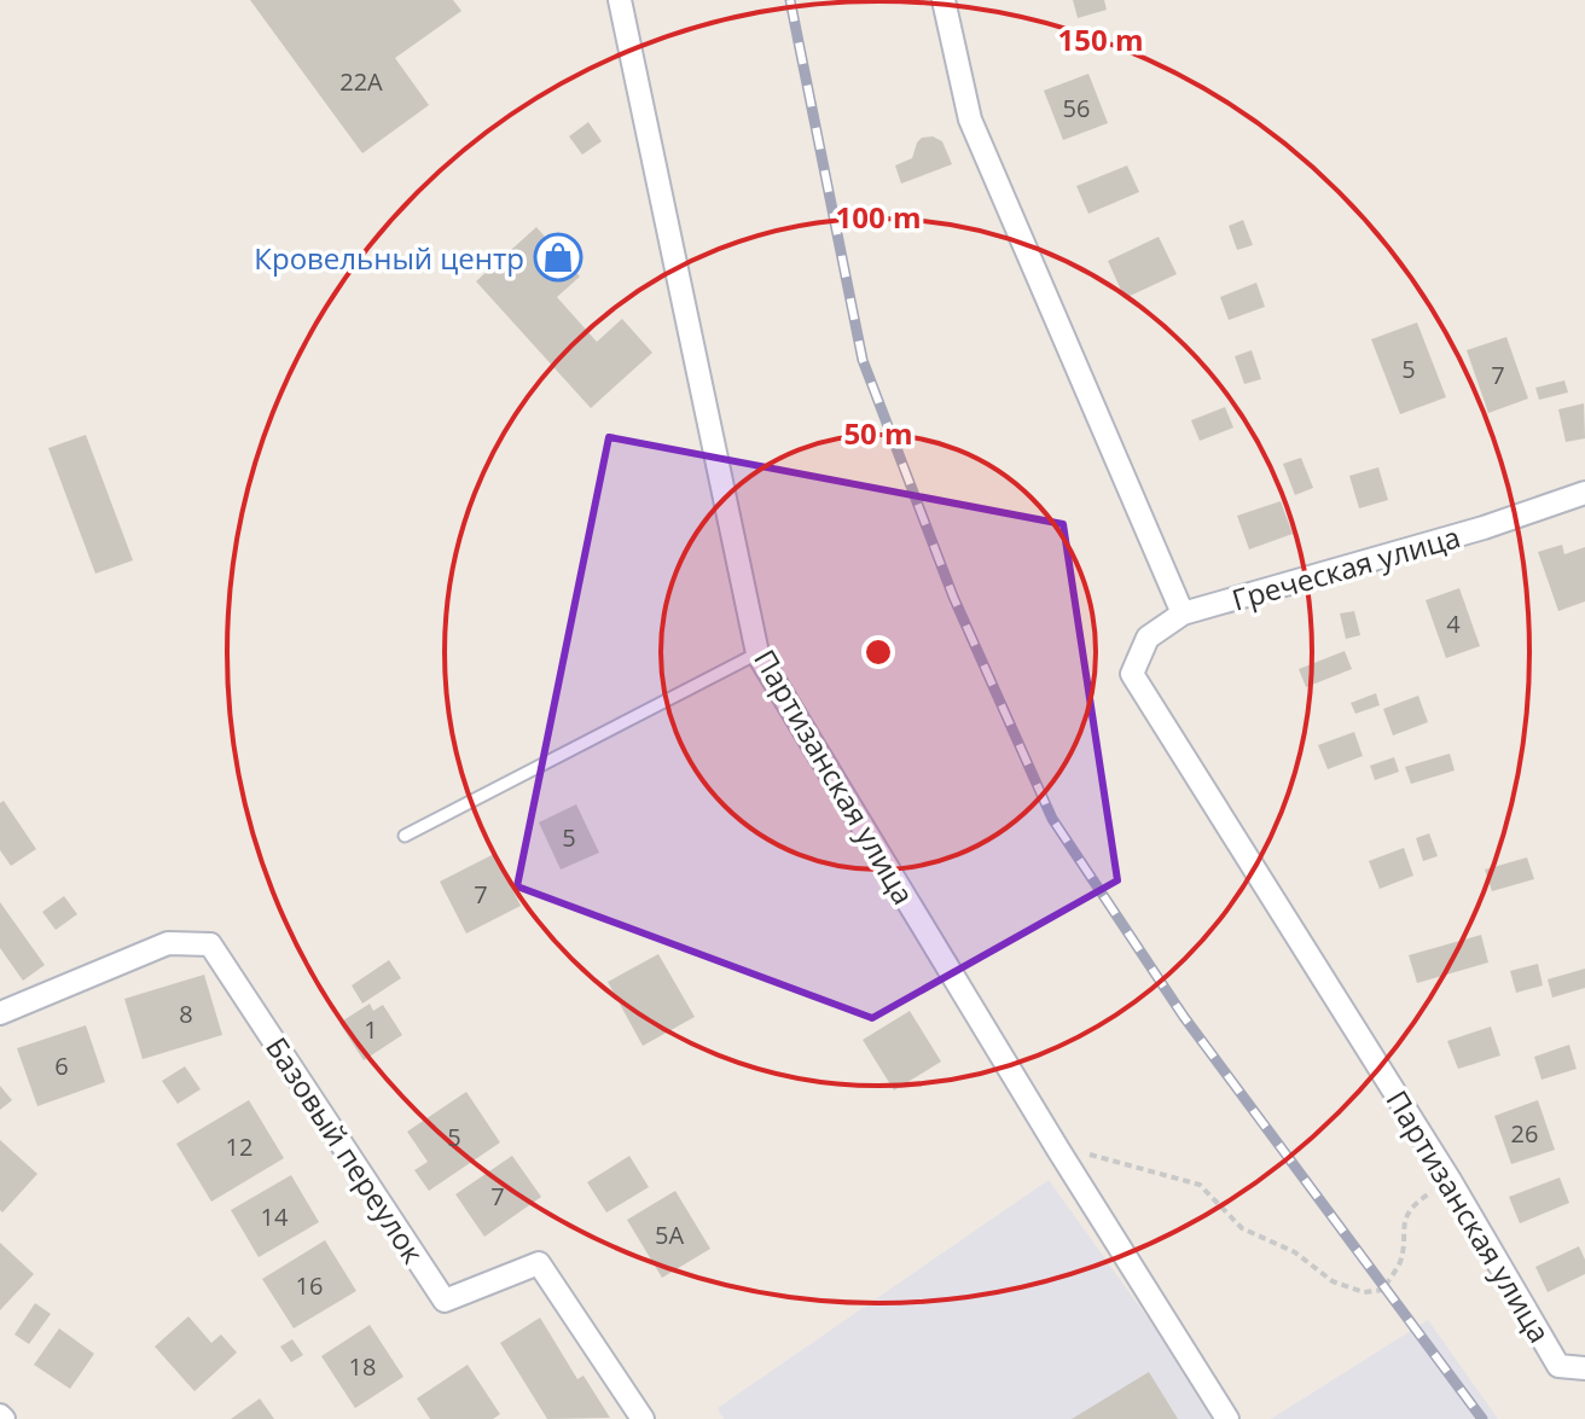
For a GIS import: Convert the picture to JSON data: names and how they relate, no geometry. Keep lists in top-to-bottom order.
{
  "streets": {
    "street": ["Греческая улица", "Партизанская улица", "Базовый переулок"]
  },
  "crossings": [
    ["Греческая улица", "Партизанская улица"]
  ],
  "places": {
    "shop": ["Кровельный центр"]
  },
  "house_numbers": [
    "22А",
    "56",
    "5",
    "7",
    "4",
    "5",
    "7",
    "8",
    "1",
    "6",
    "26",
    "5",
    "12",
    "7",
    "14",
    "5А",
    "16",
    "18"
  ],
  "rings": ["150 m", "100 m", "50 m"]
}
